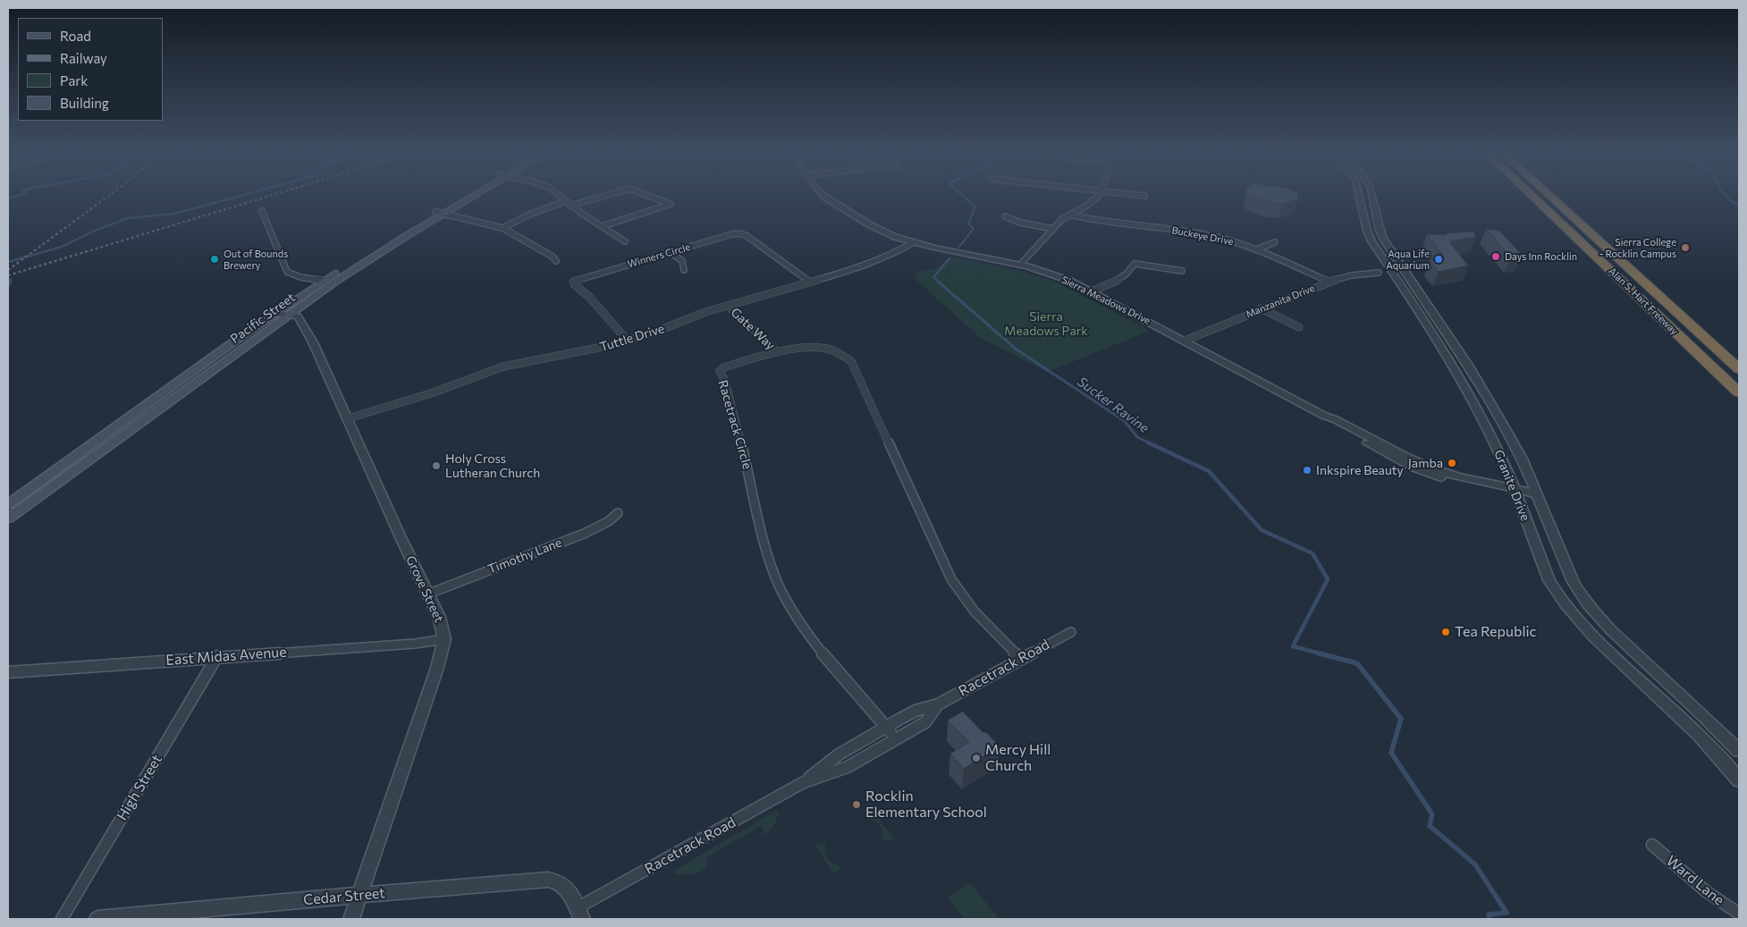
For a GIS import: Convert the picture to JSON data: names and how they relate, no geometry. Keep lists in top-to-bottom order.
{
  "streets": {
    "highway": ["Alan S. Hart Freeway"],
    "main road": ["Pacific Street"],
    "street": [
      "Buckeye Drive",
      "Winners Circle",
      "Sierra Meadows Drive",
      "Manzanita Drive",
      "Gate Way",
      "Tuttle Drive",
      "Racetrack Circle",
      "Granite Drive",
      "Timothy Lane",
      "Grove Street",
      "East Midas Avenue",
      "Racetrack Road",
      "High Street",
      "Ward Lane",
      "Cedar Street"
    ]
  },
  "crossings": [
    ["Buckeye Drive", "Manzanita Drive"],
    ["Winners Circle", "Tuttle Drive"],
    ["Sierra Meadows Drive", "Manzanita Drive"],
    ["Sierra Meadows Drive", "Tuttle Drive"],
    ["Sierra Meadows Drive", "Granite Drive"],
    ["Pacific Street", "Grove Street"],
    ["Gate Way", "Tuttle Drive"],
    ["Gate Way", "Racetrack Circle"],
    ["Tuttle Drive", "Grove Street"],
    ["Racetrack Circle", "Racetrack Road"],
    ["Timothy Lane", "Grove Street"],
    ["Grove Street", "East Midas Avenue"],
    ["Grove Street", "Cedar Street"],
    ["East Midas Avenue", "High Street"],
    ["Racetrack Road", "Cedar Street"]
  ],
  "water": ["Sucker Ravine"],
  "parks": ["Sierra Meadows Park"],
  "places": [
    "Sierra College - Rocklin Campus",
    "Days Inn Rocklin",
    "Out of Bounds Brewery",
    "Aqua Life Aquarium",
    "Jamba",
    "Holy Cross Lutheran Church",
    "Inkspire Beauty",
    "Tea Republic",
    "Mercy Hill Church",
    "Rocklin Elementary School"
  ],
  "legend": [
    "Road",
    "Railway",
    "Park",
    "Building"
  ]
}
